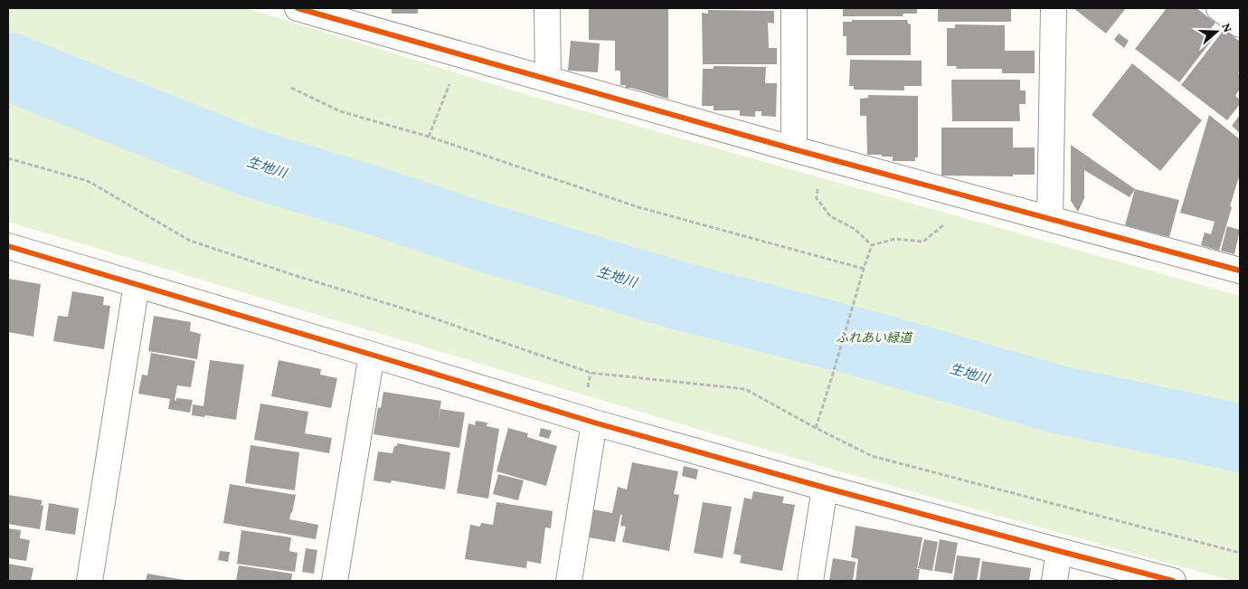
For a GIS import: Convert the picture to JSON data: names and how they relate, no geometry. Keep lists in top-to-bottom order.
{
  "water": ["生地川"],
  "parks": ["ふれあい緑道"],
  "north": "right"
}
